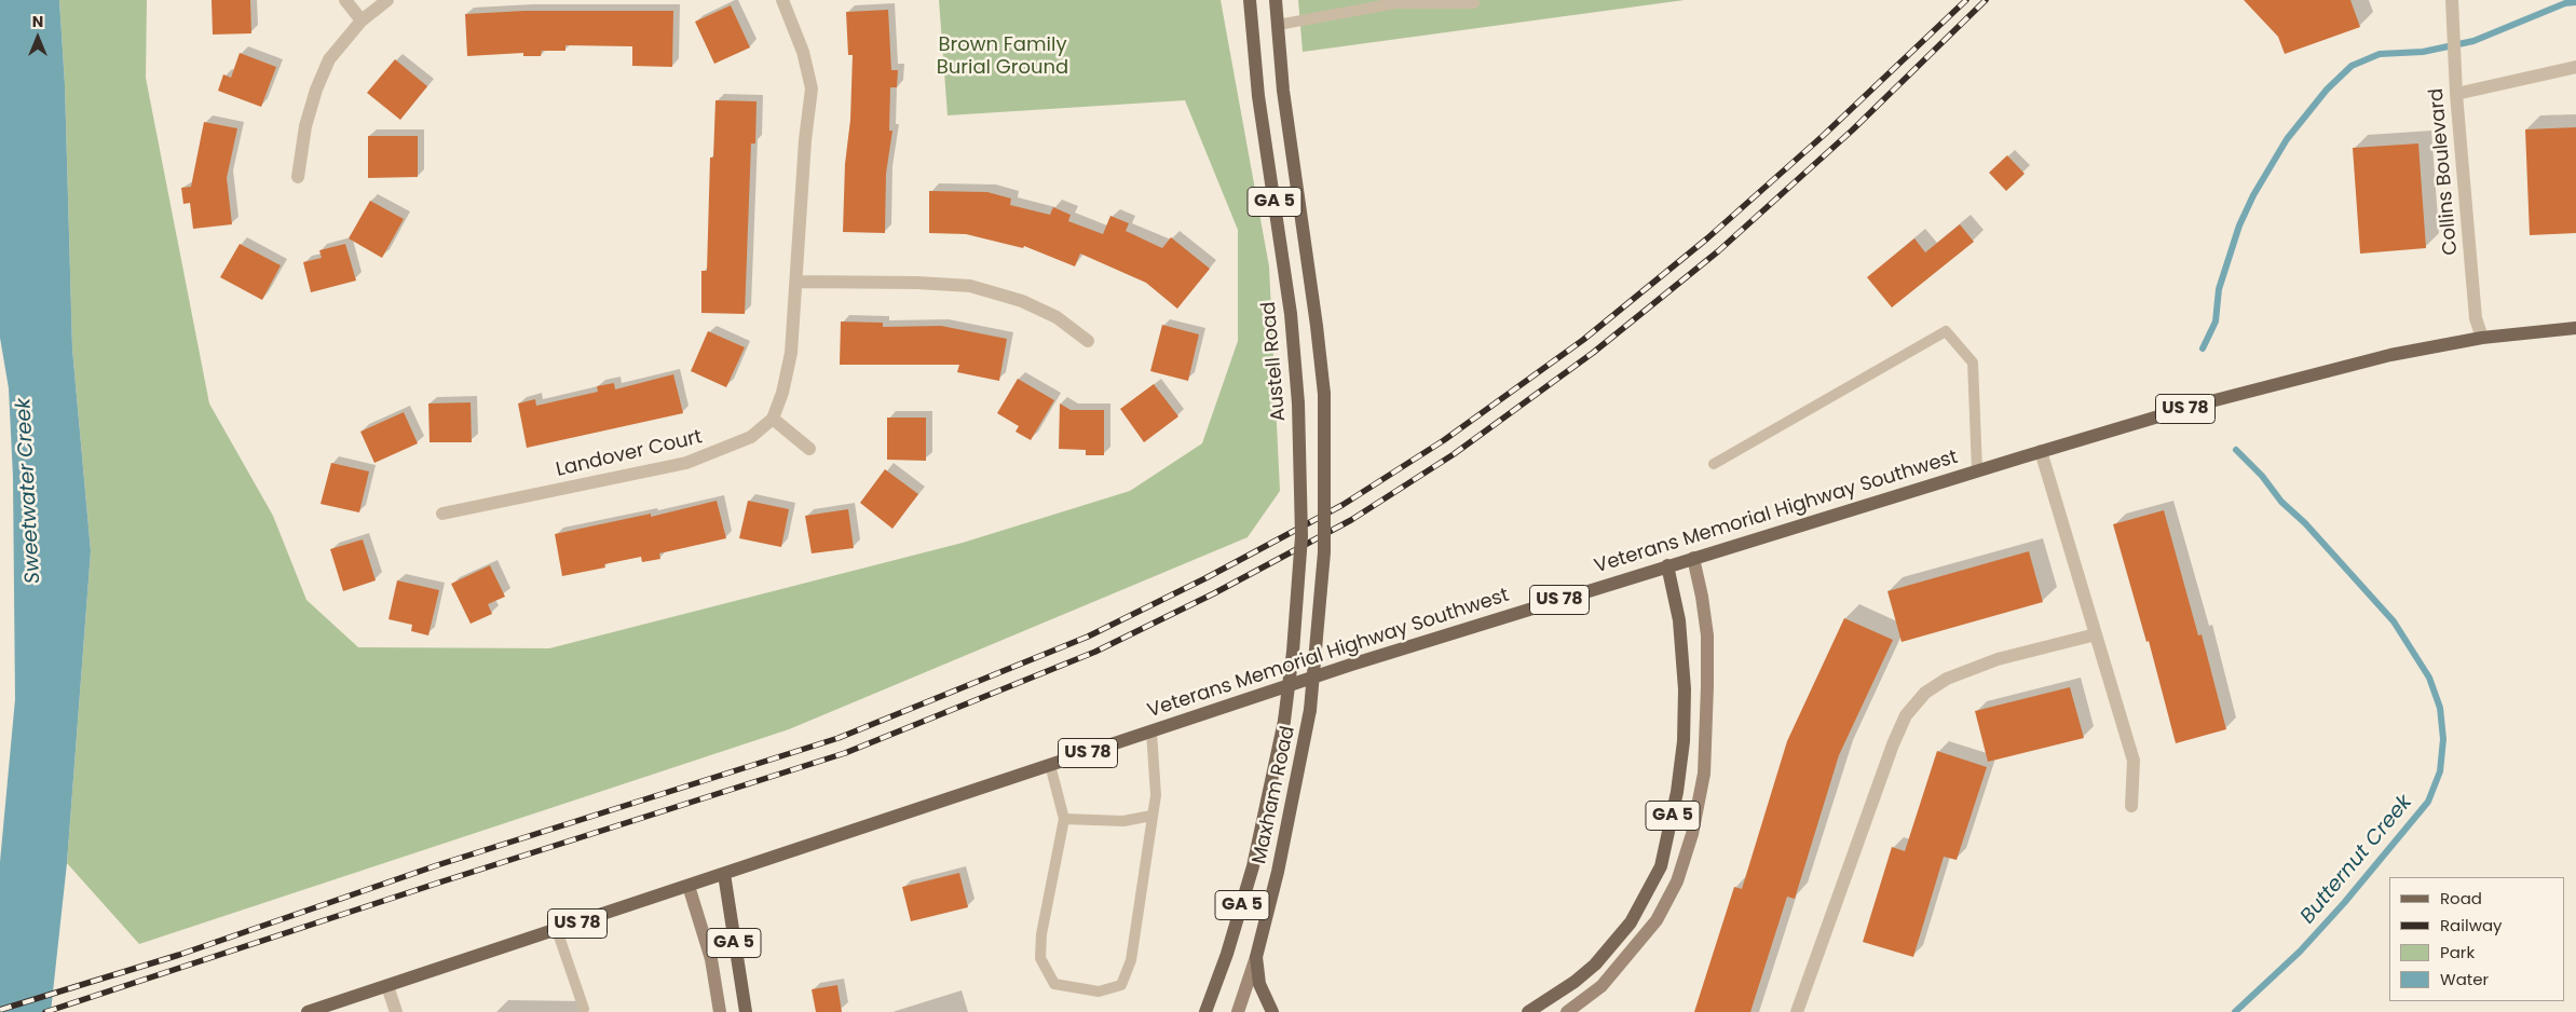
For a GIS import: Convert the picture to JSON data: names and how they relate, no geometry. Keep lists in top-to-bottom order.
{
  "streets": {
    "main road": [
      "GA 5",
      "Austell Road",
      "US 78",
      "Veterans Memorial Highway Southwest",
      "Maxham Road"
    ],
    "street": ["Collins Boulevard", "Landover Court"]
  },
  "crossings": [
    ["Collins Boulevard", "Veterans Memorial Highway Southwest"],
    ["GA 5", "US 78"],
    ["GA 5", "Veterans Memorial Highway Southwest"],
    ["GA 5", "Maxham Road"],
    ["Austell Road", "Maxham Road"],
    ["US 78", "Veterans Memorial Highway Southwest"]
  ],
  "water": ["Sweetwater Creek", "Butternut Creek"],
  "parks": ["Brown Family Burial Ground"],
  "legend": [
    "Road",
    "Railway",
    "Park",
    "Water"
  ],
  "north": "top"
}
